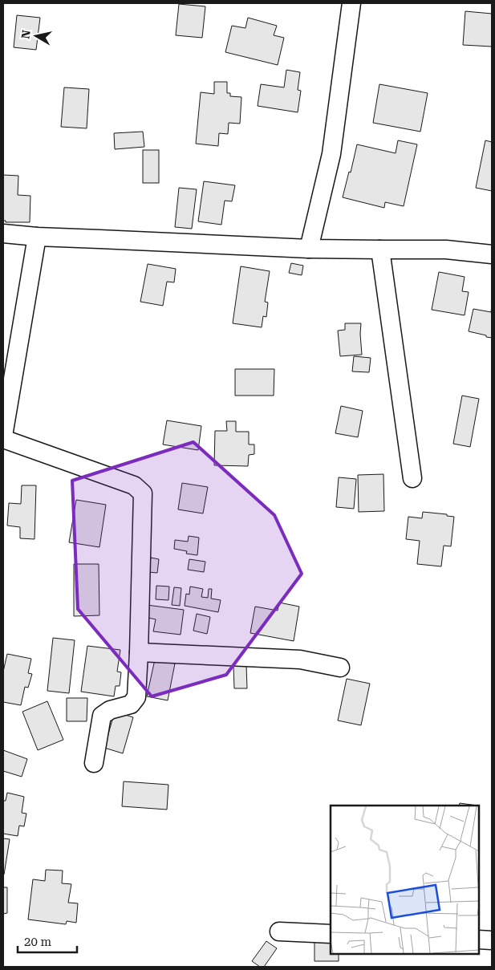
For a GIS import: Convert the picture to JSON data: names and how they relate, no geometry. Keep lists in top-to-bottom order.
{
  "scale_bar": "20 m",
  "north": "left"
}
